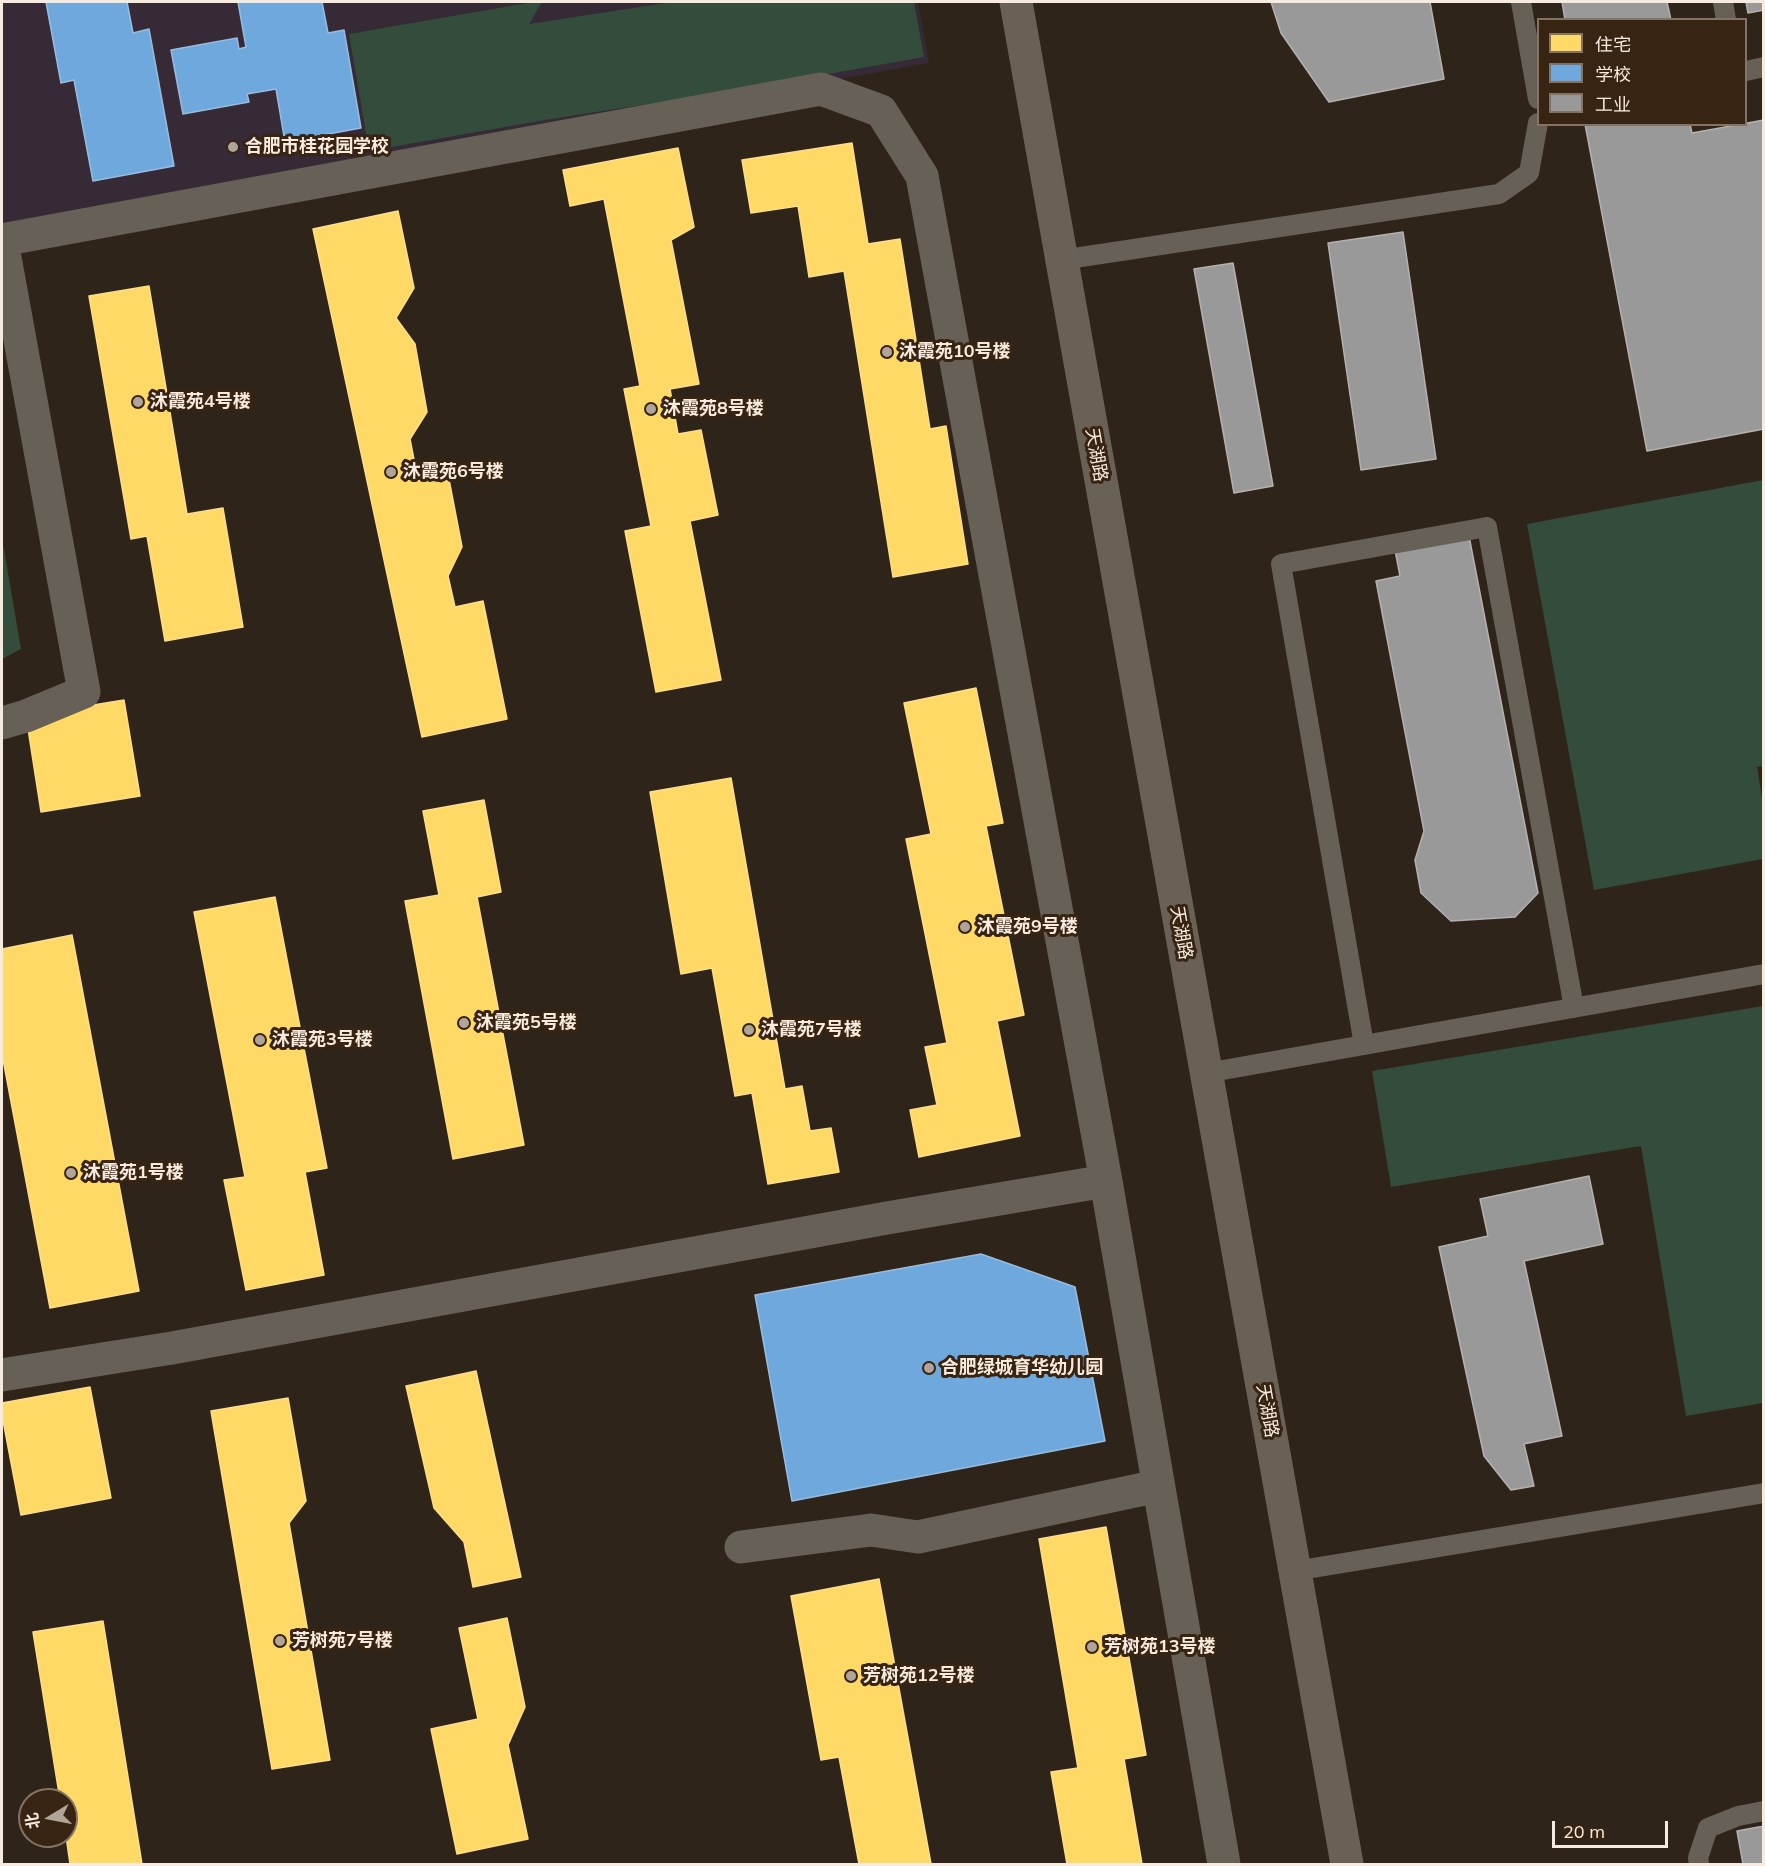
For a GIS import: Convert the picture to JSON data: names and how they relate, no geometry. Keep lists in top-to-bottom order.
{
  "streets": {
    "street": ["天湖路"]
  },
  "places": [
    "合肥市桂花园学校",
    "沐霞苑10号楼",
    "沐霞苑4号楼",
    "沐霞苑8号楼",
    "沐霞苑6号楼",
    "沐霞苑9号楼",
    "沐霞苑5号楼",
    "沐霞苑7号楼",
    "沐霞苑3号楼",
    "沐霞苑1号楼",
    "合肥绿城育华幼儿园",
    "芳树苑7号楼",
    "芳树苑13号楼",
    "芳树苑12号楼"
  ],
  "legend": ["住宅", "学校", "工业"],
  "scale_bar": "20 m",
  "north": "left"
}
